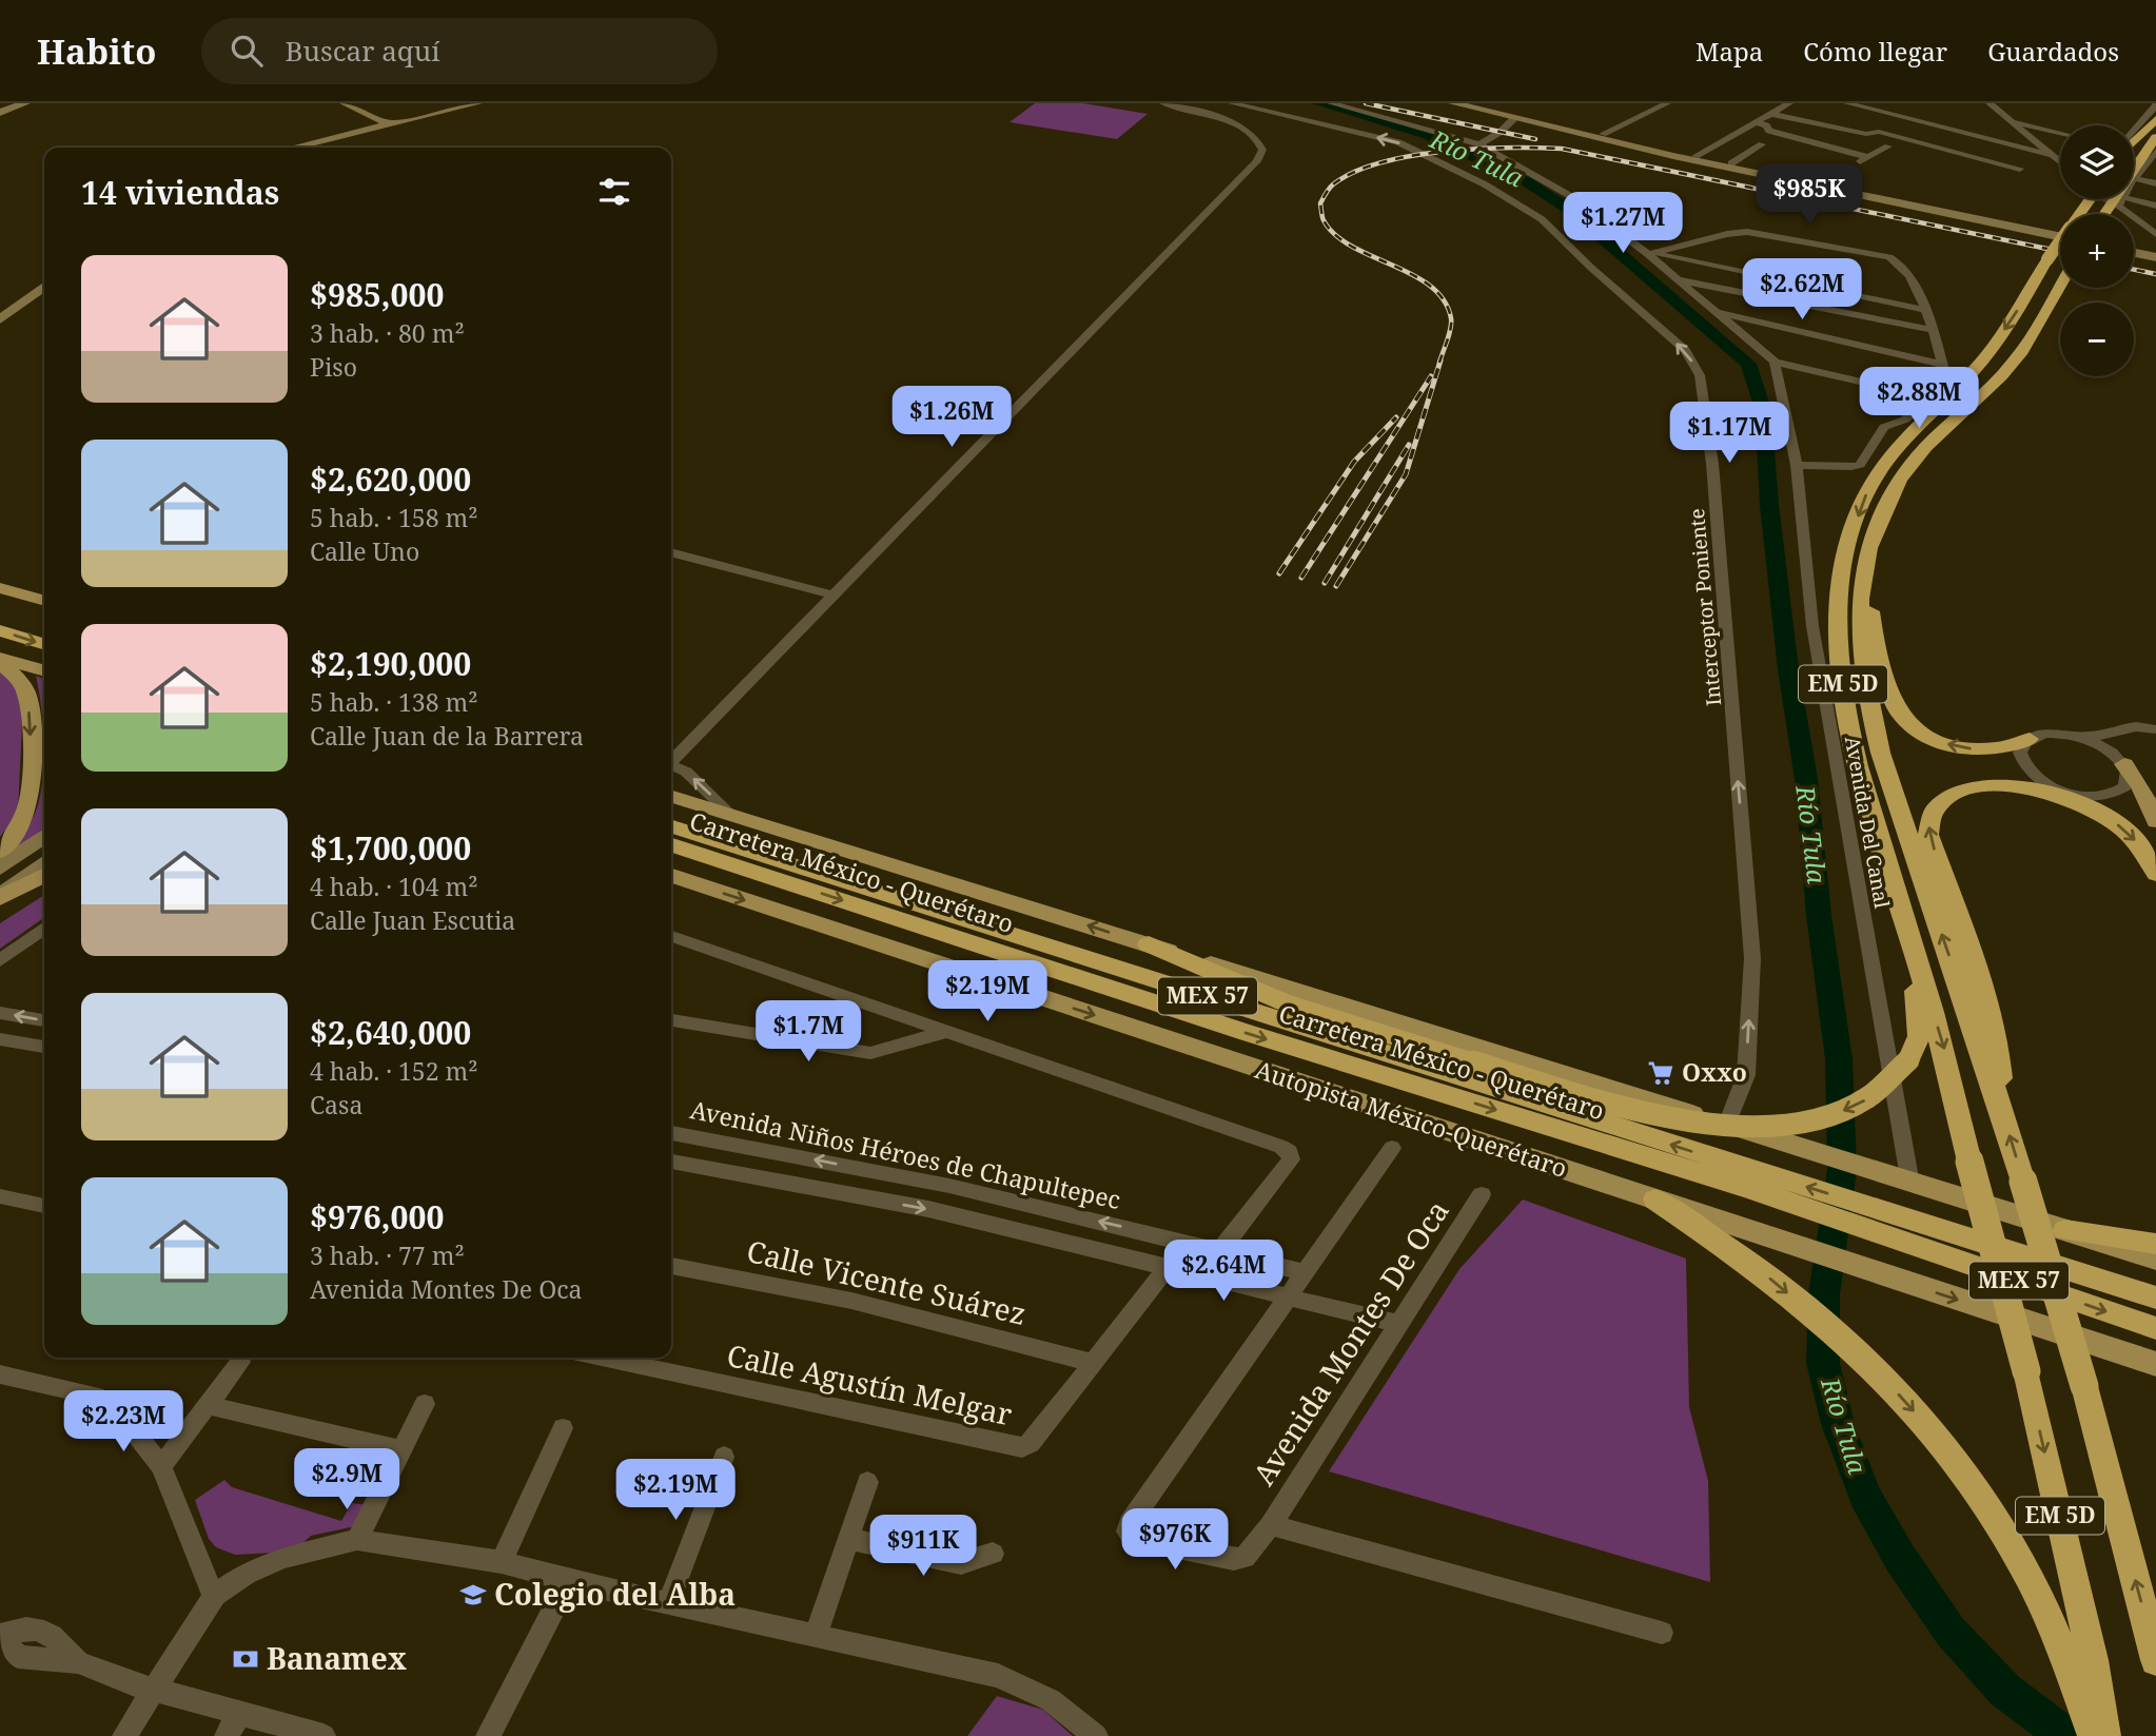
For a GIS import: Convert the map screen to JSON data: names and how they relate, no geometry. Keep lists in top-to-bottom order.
{
  "streets": {
    "highway": ["EM 5D", "Carretera México - Querétaro", "MEX 57"],
    "main road": ["Autopista México-Querétaro"],
    "street": [
      "Interceptor Poniente",
      "Avenida Del Canal",
      "Avenida Niños Héroes de Chapultepec",
      "Calle Vicente Suárez",
      "Avenida Montes De Oca",
      "Calle Agustín Melgar"
    ]
  },
  "crossings": [
    ["Avenida Niños Héroes de Chapultepec", "Avenida Montes De Oca"],
    ["Avenida Niños Héroes de Chapultepec", "Calle Agustín Melgar"],
    ["Calle Vicente Suárez", "Calle Agustín Melgar"]
  ],
  "one_way": ["Interceptor Poniente"],
  "water": ["Río Tula"],
  "places": {
    "supermarket": ["Oxxo"],
    "school or university": ["Colegio del Alba"],
    "bank": ["Banamex"]
  },
  "page": {
    "header": "Habito",
    "search": "Buscar aquí",
    "nav": ["Mapa", "Cómo llegar", "Guardados"],
    "map_buttons": ["+", "−"],
    "heading": "14 viviendas",
    "price": [
      "$985K",
      "$1.27M",
      "$2.62M",
      "$2.88M",
      "$1.26M",
      "$1.17M",
      "$2.19M",
      "$1.7M",
      "$2.64M",
      "$2.23M",
      "$2.9M",
      "$2.19M",
      "$976K",
      "$911K"
    ],
    "list": [
      {
        "name": "$985,000",
        "note": "3 hab. · 80 m² · Piso"
      },
      {
        "name": "$2,620,000",
        "note": "5 hab. · 158 m² · Calle Uno"
      },
      {
        "name": "$2,190,000",
        "note": "5 hab. · 138 m² · Calle Juan de la Barrera"
      },
      {
        "name": "$1,700,000",
        "note": "4 hab. · 104 m² · Calle Juan Escutia"
      },
      {
        "name": "$2,640,000",
        "note": "4 hab. · 152 m² · Casa"
      },
      {
        "name": "$976,000",
        "note": "3 hab. · 77 m² · Avenida Montes De Oca"
      }
    ]
  }
}
